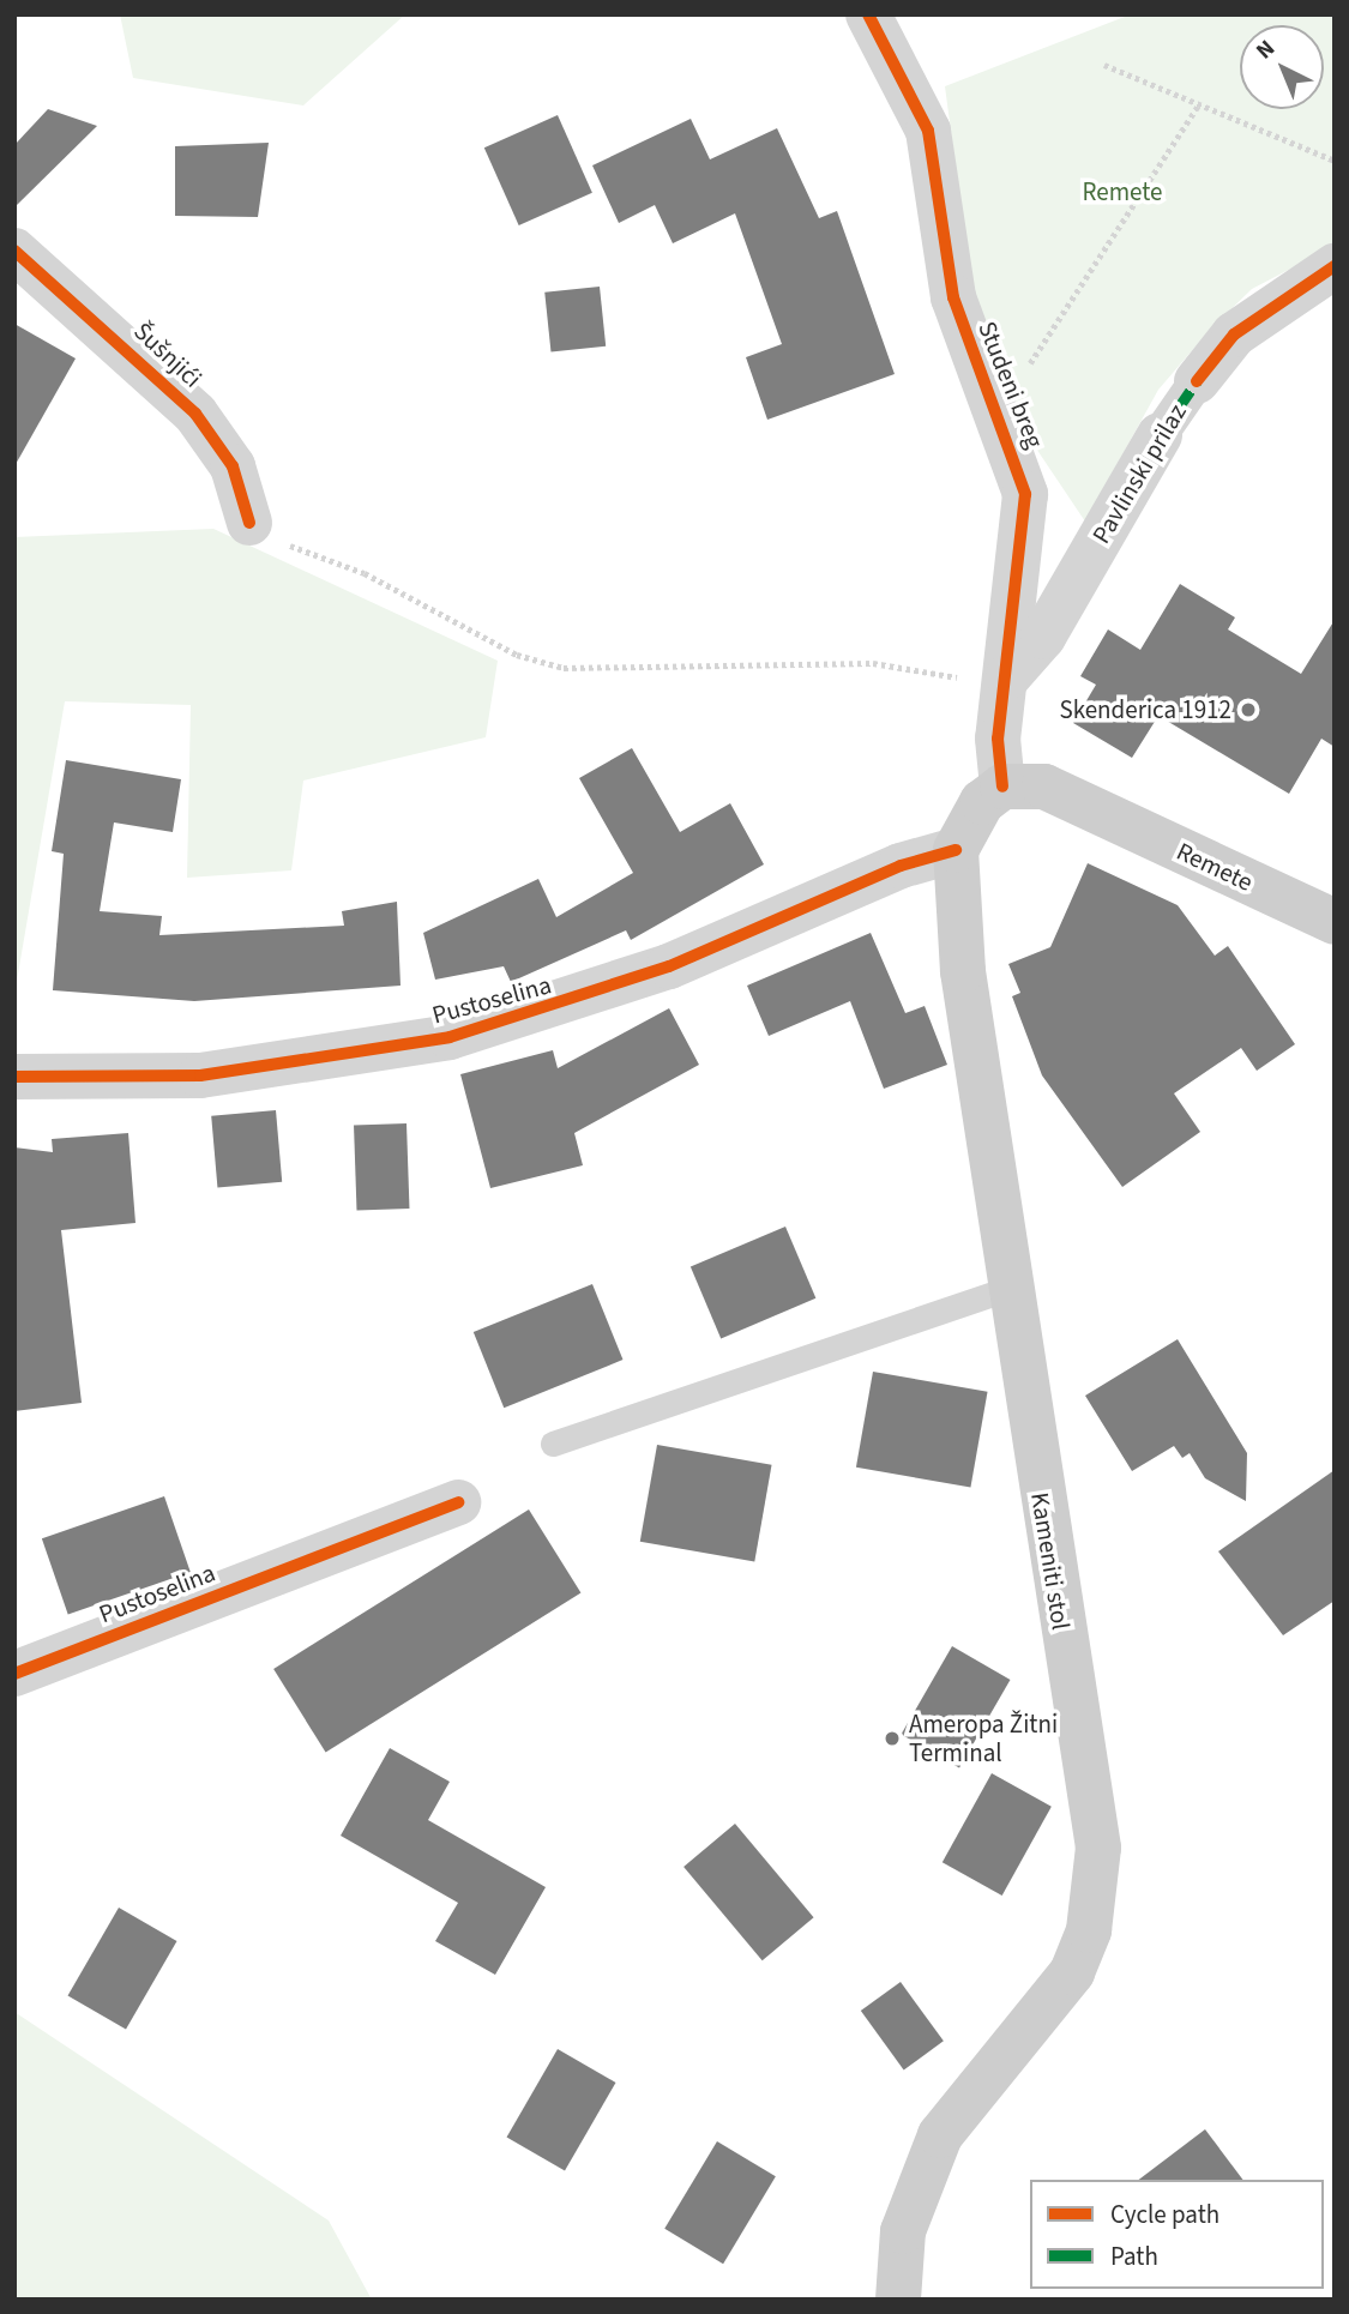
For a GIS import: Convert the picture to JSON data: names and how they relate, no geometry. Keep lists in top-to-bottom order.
{
  "streets": {
    "main road": ["Remete", "Kameniti stol"],
    "street": [
      "Šušnjići",
      "Studeni breg",
      "Pavlinski prilaz",
      "Pustoselina"
    ]
  },
  "crossings": [
    ["Studeni breg", "Pavlinski prilaz"],
    ["Studeni breg", "Remete"],
    ["Pustoselina", "Kameniti stol"]
  ],
  "parks": ["Remete"],
  "places": ["Skenderica 1912", "Ameropa Žitni Terminal"],
  "legend": ["Cycle path", "Path"],
  "north": "top left"
}
